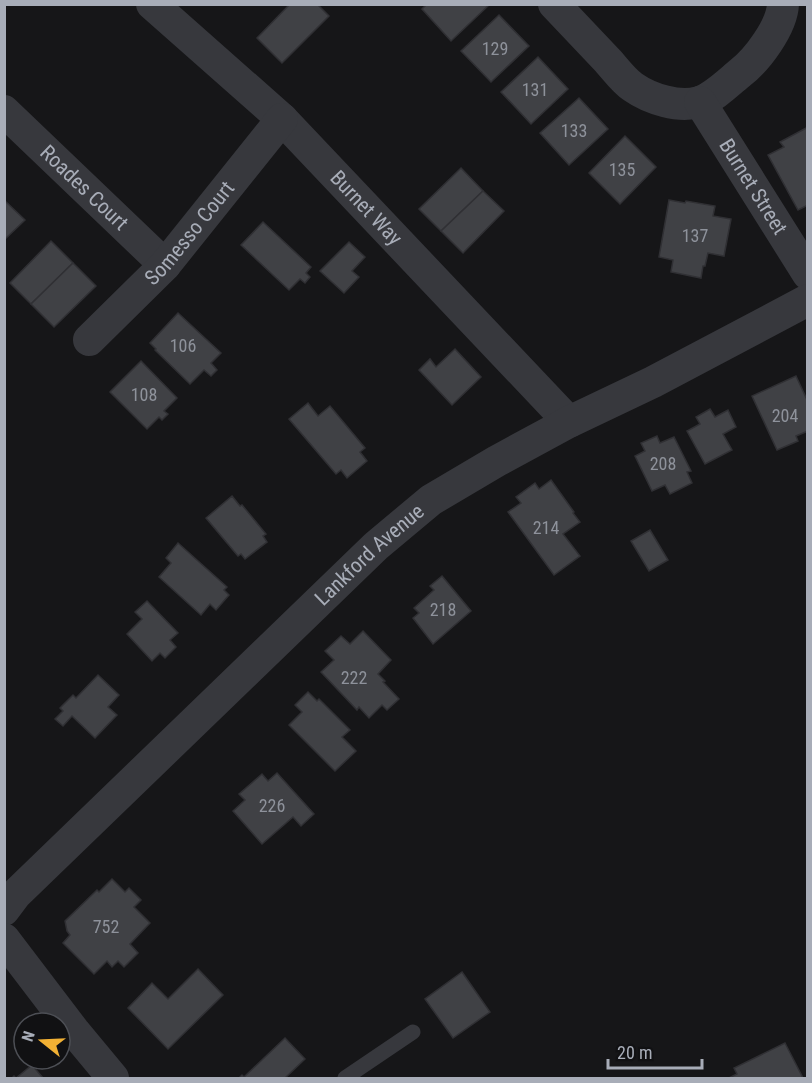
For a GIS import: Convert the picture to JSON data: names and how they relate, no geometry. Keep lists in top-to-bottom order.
{
  "streets": {
    "street": [
      "Roades Court",
      "Burnet Street",
      "Burnet Way",
      "Somesso Court",
      "Lankford Avenue"
    ]
  },
  "crossings": [
    ["Roades Court", "Somesso Court"],
    ["Burnet Way", "Somesso Court"],
    ["Burnet Way", "Lankford Avenue"]
  ],
  "house_numbers": [
    "129",
    "131",
    "133",
    "135",
    "137",
    "106",
    "108",
    "204",
    "208",
    "214",
    "218",
    "222",
    "226",
    "752"
  ],
  "scale_bar": "20 m",
  "north": "left"
}
